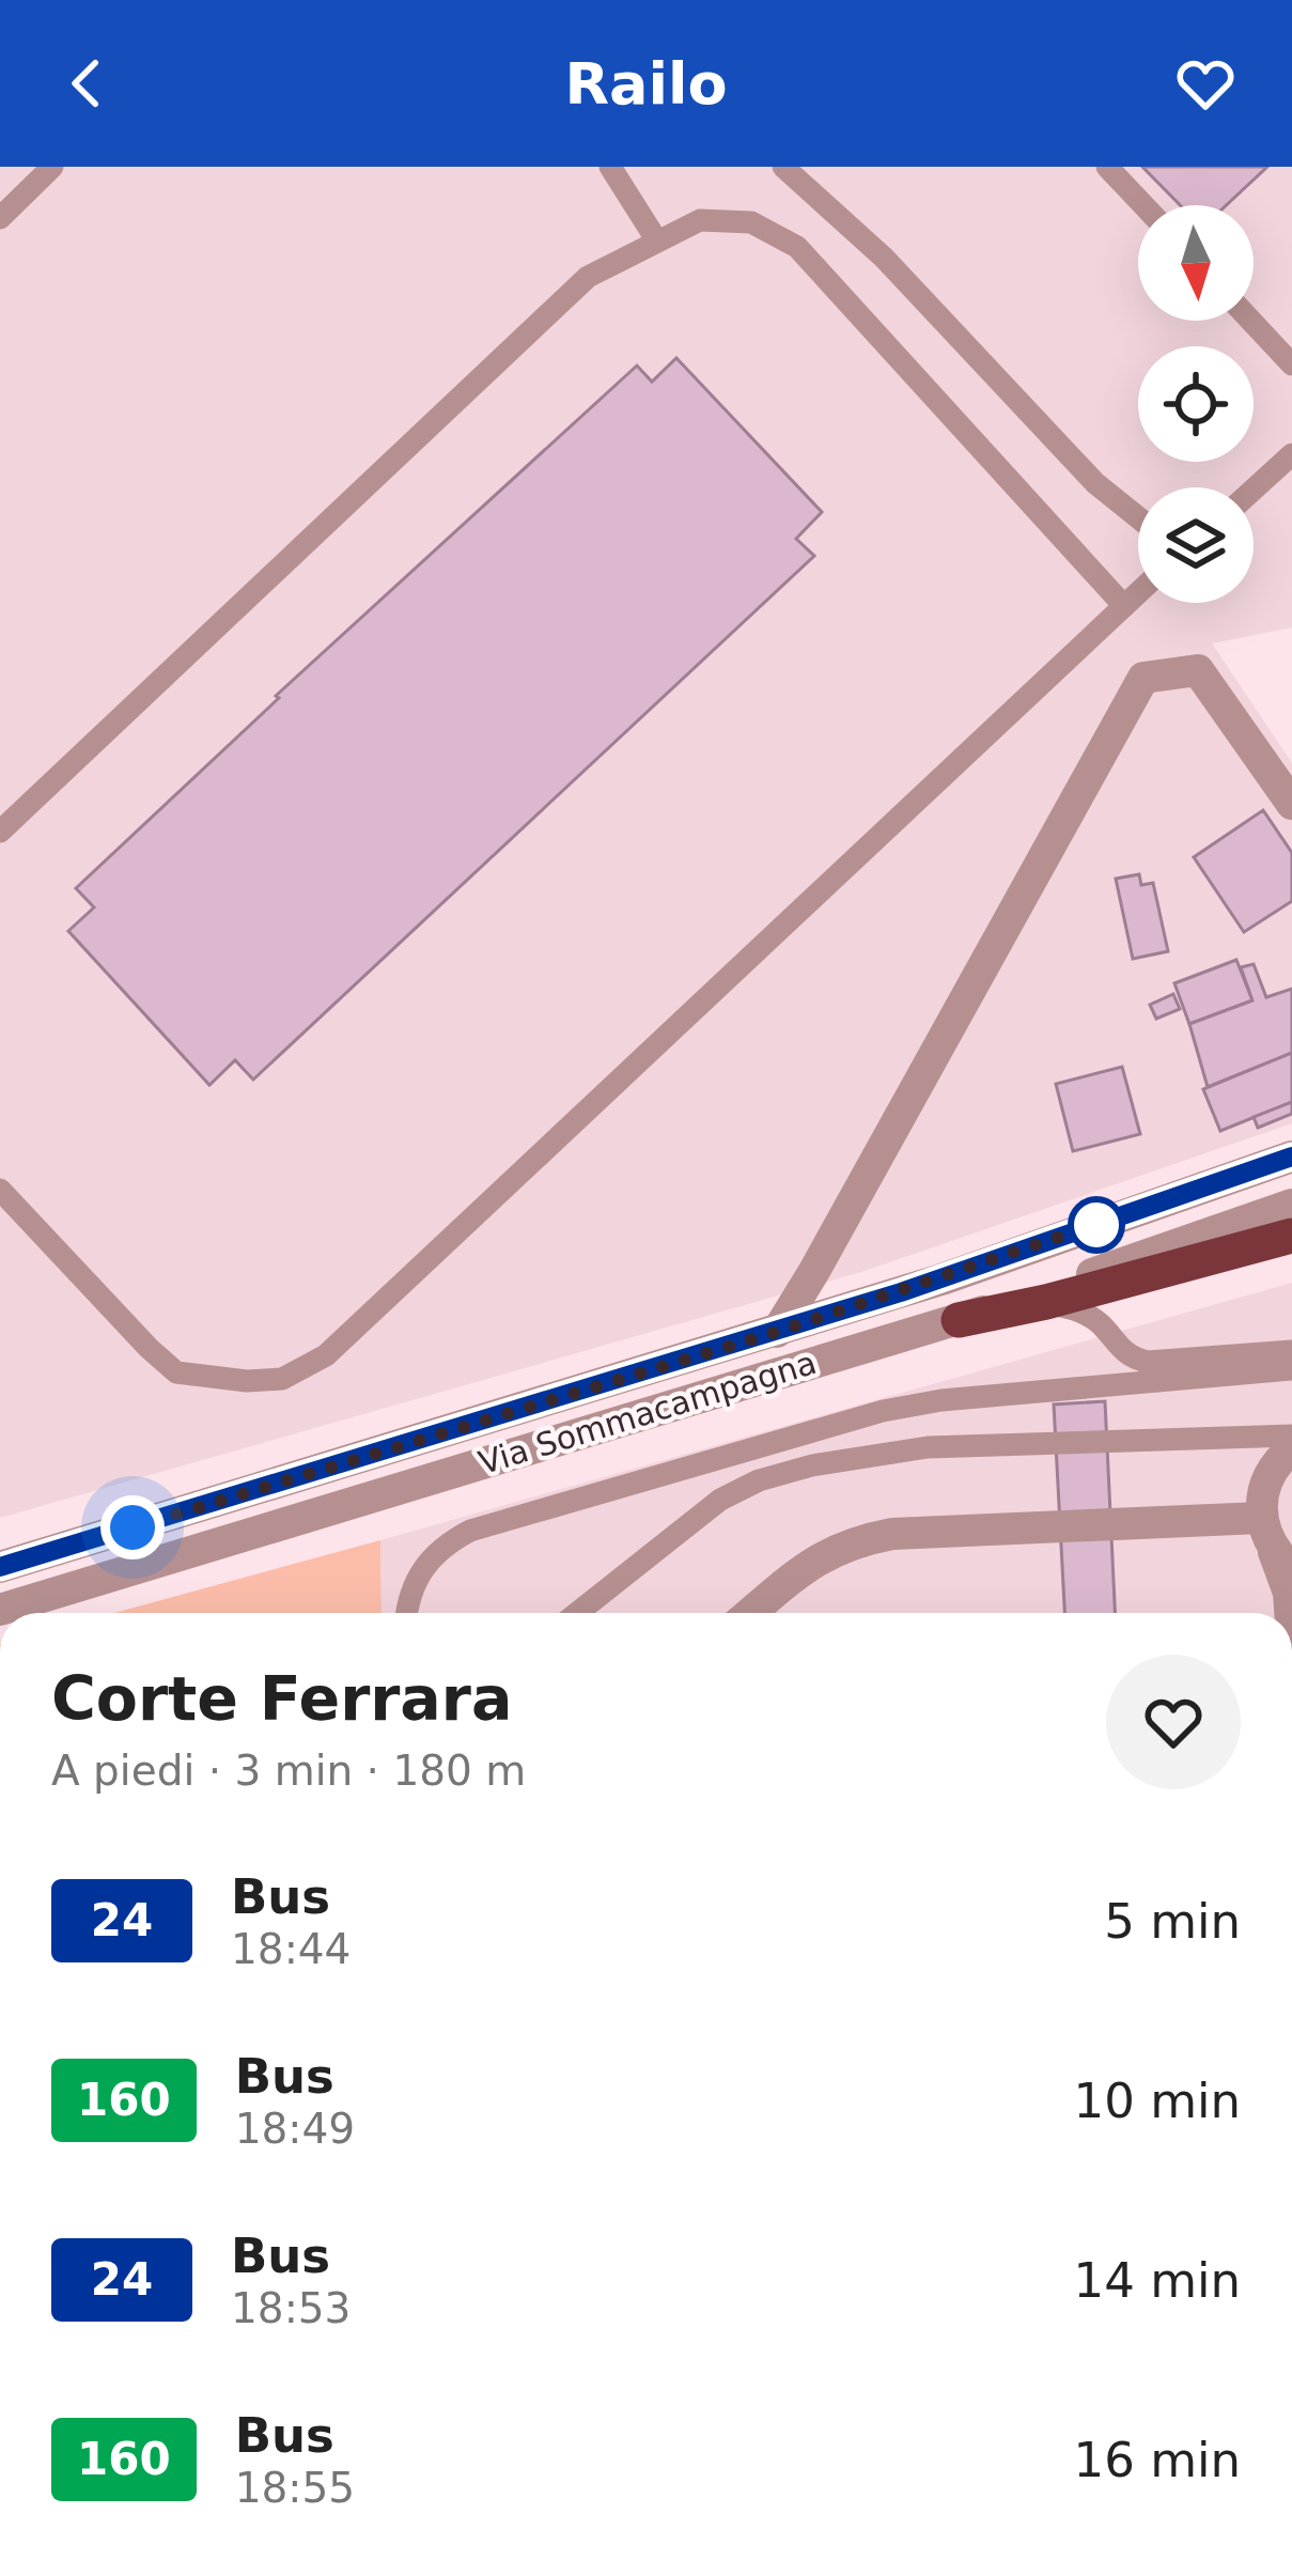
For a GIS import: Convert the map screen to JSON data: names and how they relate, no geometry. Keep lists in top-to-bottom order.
{
  "streets": {
    "street": ["Via Sommacampagna"]
  },
  "lines": ["bus line 24"],
  "north": "bottom",
  "page": {
    "header": "Railo",
    "heading": ["Corte Ferrara", "A piedi · 3 min · 180 m"],
    "list": [
      {
        "mark": "24",
        "name": "Bus",
        "note": "18:44",
        "value": "5 min"
      },
      {
        "mark": "160",
        "name": "Bus",
        "note": "18:49",
        "value": "10 min"
      },
      {
        "mark": "24",
        "name": "Bus",
        "note": "18:53",
        "value": "14 min"
      },
      {
        "mark": "160",
        "name": "Bus",
        "note": "18:55",
        "value": "16 min"
      }
    ]
  }
}
